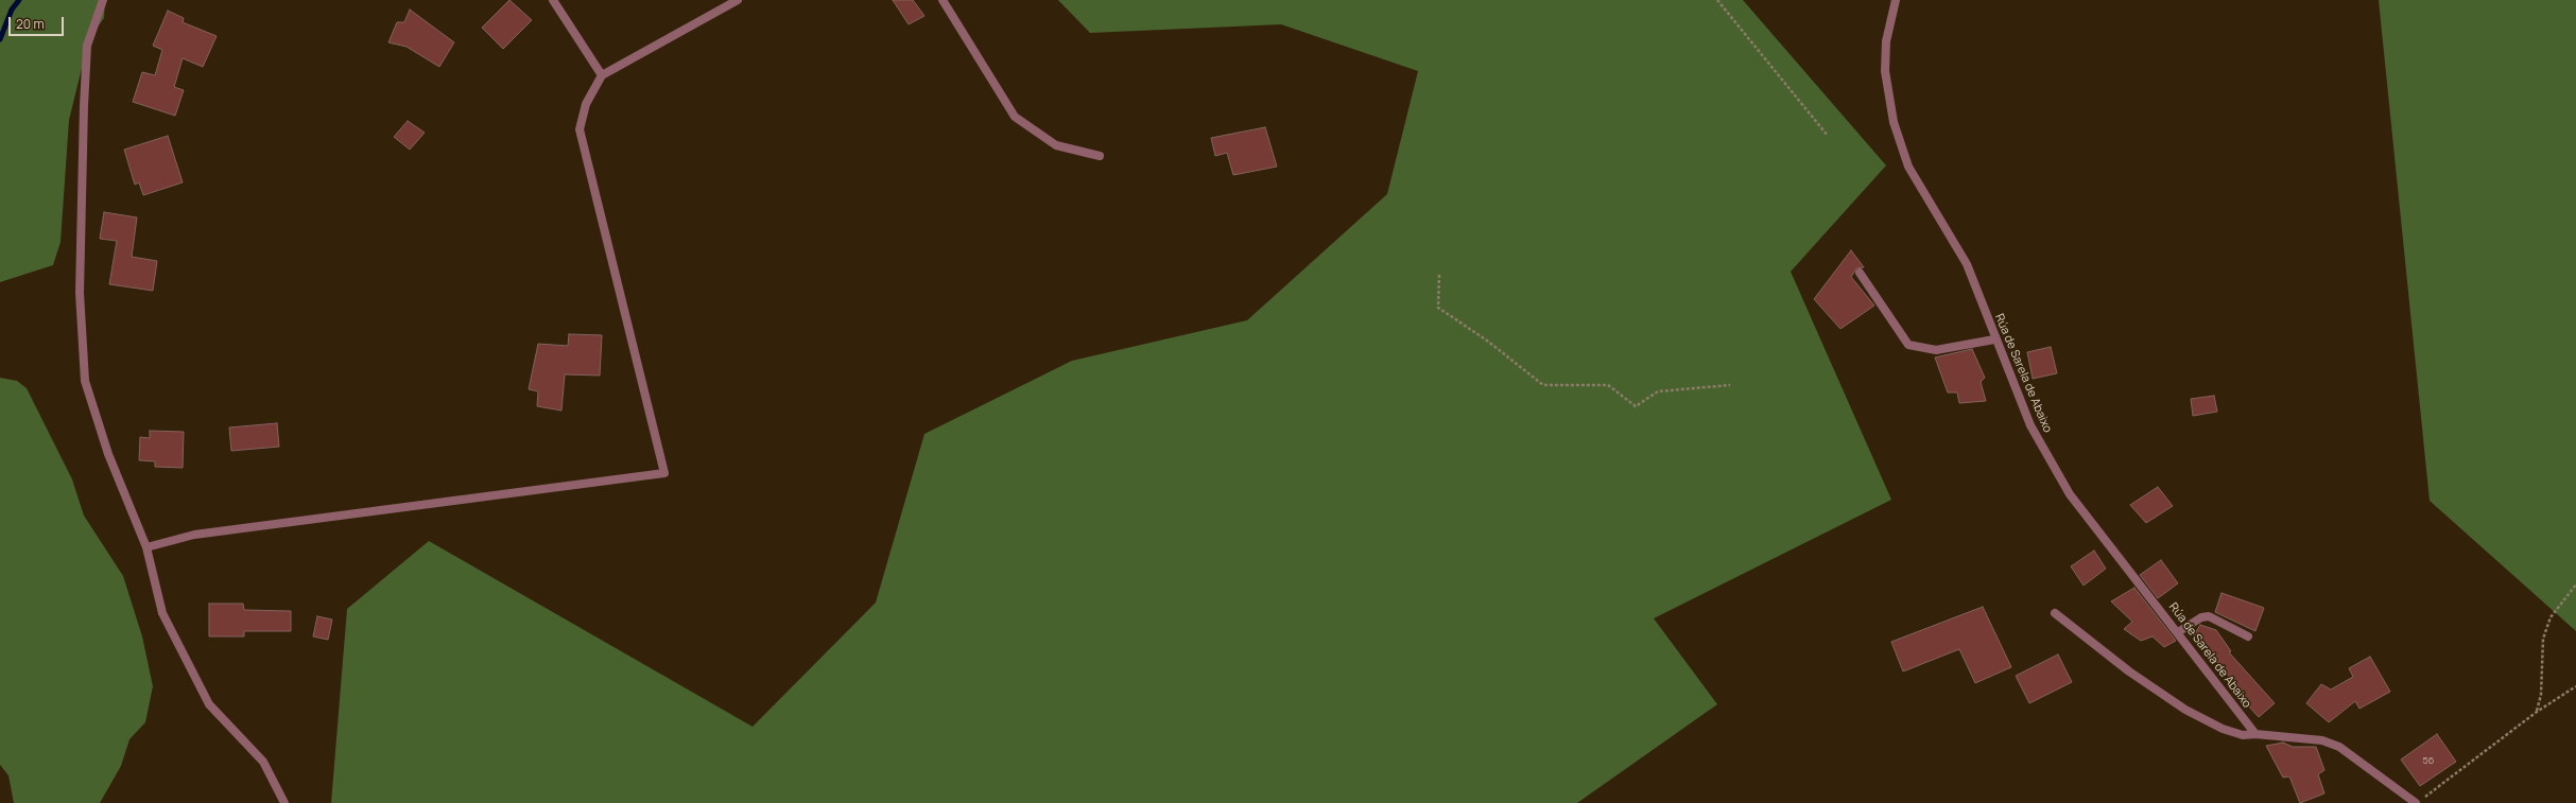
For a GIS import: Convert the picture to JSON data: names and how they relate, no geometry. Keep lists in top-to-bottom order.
{
  "streets": {
    "street": ["Rúa de Sarela de Abaixo"]
  },
  "house_numbers": ["56"],
  "scale_bar": "20 m"
}
